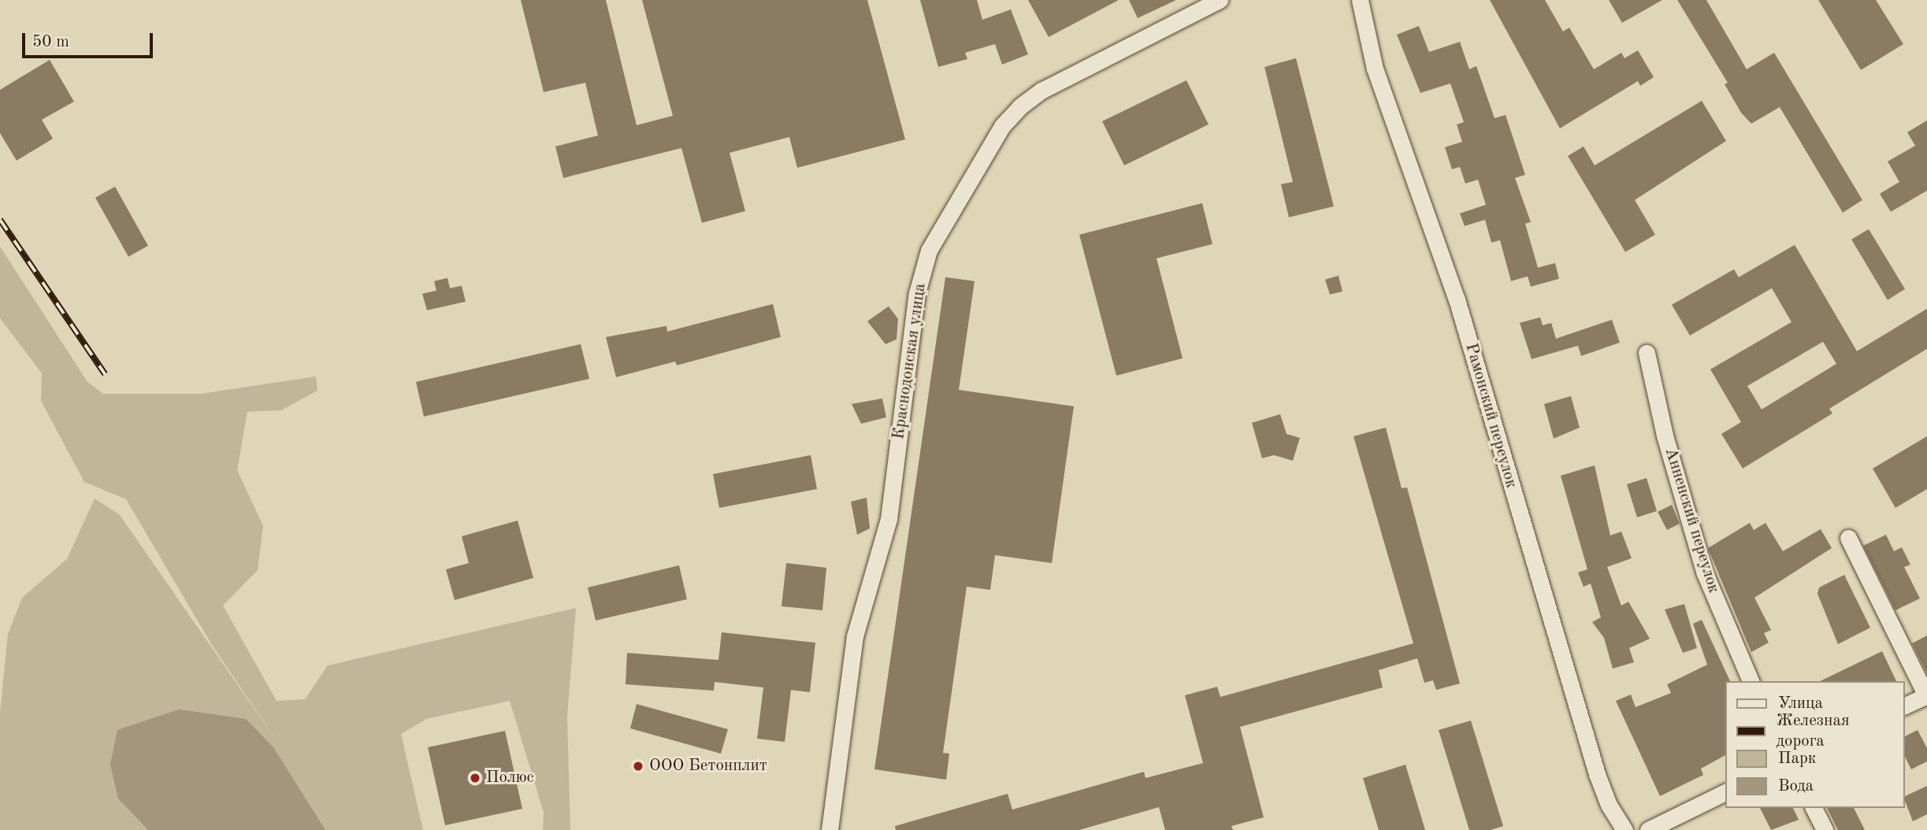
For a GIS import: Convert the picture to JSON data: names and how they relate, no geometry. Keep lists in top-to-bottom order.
{
  "streets": {
    "street": ["Краснодонская улица", "Рамонский переулок", "Анненский переулок"]
  },
  "places": ["ООО Бетонплит", "Полюс"],
  "legend": [
    "Улица",
    "Железная дорога",
    "Парк",
    "Вода"
  ],
  "scale_bar": "50 m"
}
